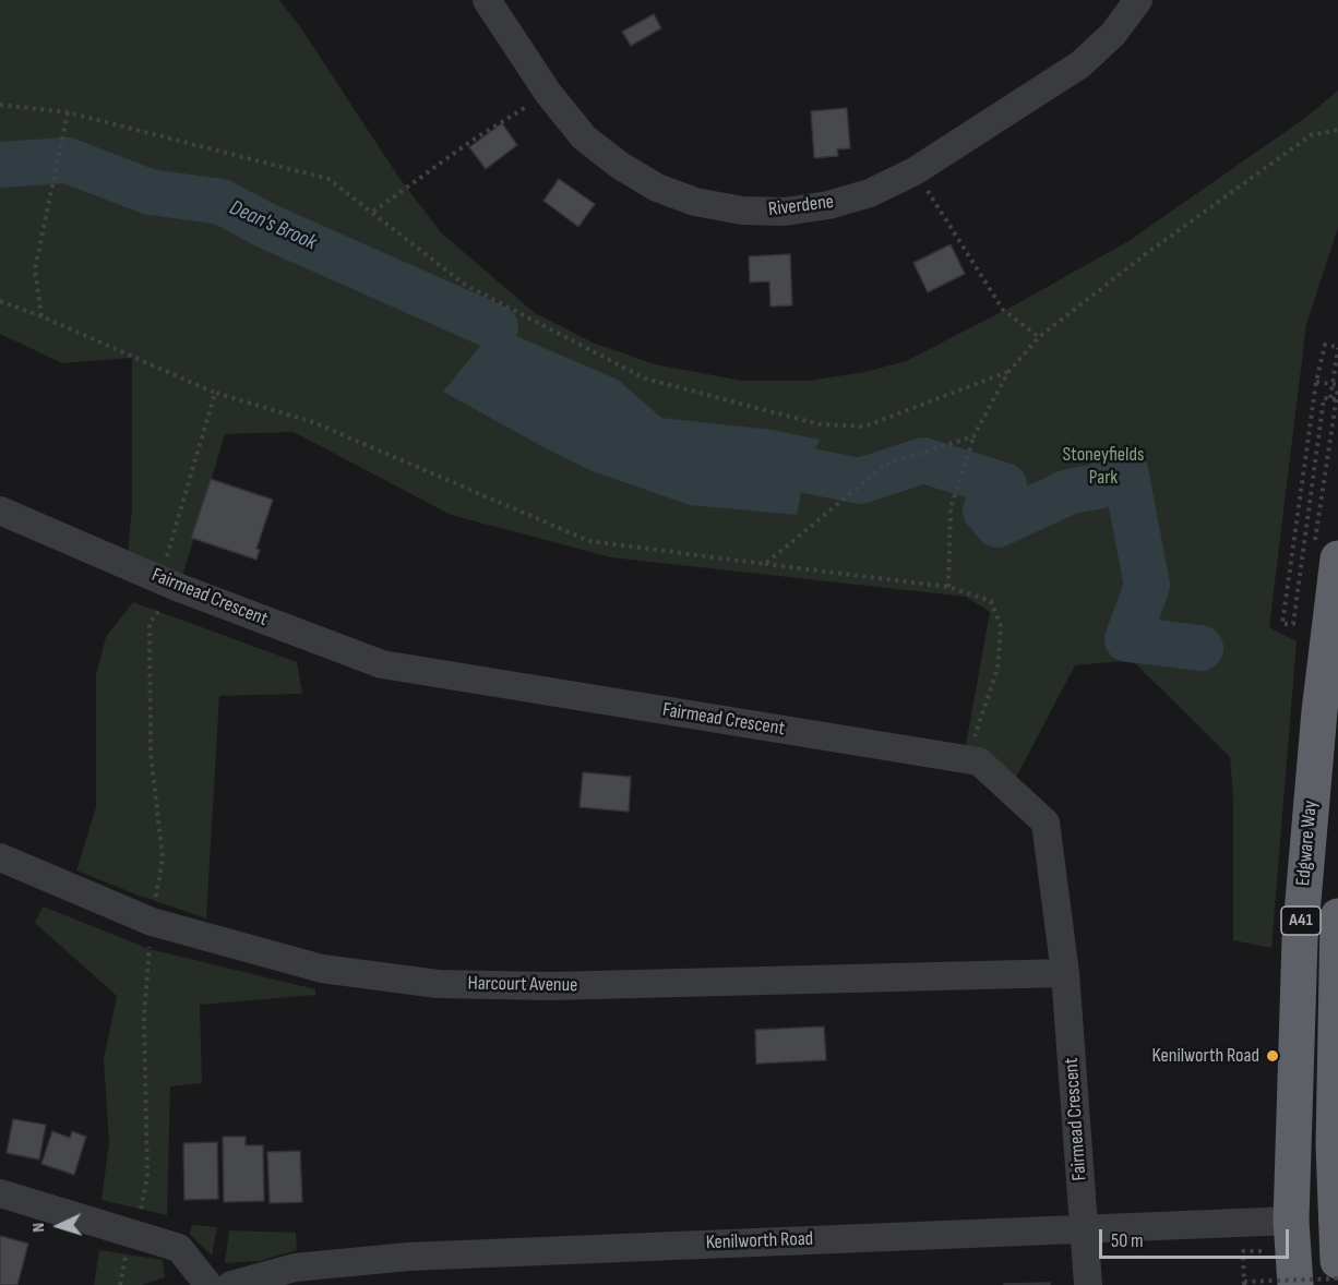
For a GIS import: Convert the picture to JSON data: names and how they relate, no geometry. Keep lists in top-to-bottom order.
{
  "streets": {
    "highway": ["Edgware Way", "A41"],
    "street": [
      "Riverdene",
      "Fairmead Crescent",
      "Harcourt Avenue",
      "Kenilworth Road"
    ]
  },
  "crossings": [
    ["Fairmead Crescent", "Harcourt Avenue"],
    ["Fairmead Crescent", "Kenilworth Road"],
    ["Edgware Way", "Kenilworth Road"]
  ],
  "water": ["Dean's Brook"],
  "parks": ["Stoneyfields Park"],
  "places": ["Kenilworth Road"],
  "scale_bar": "50 m",
  "north": "left"
}
